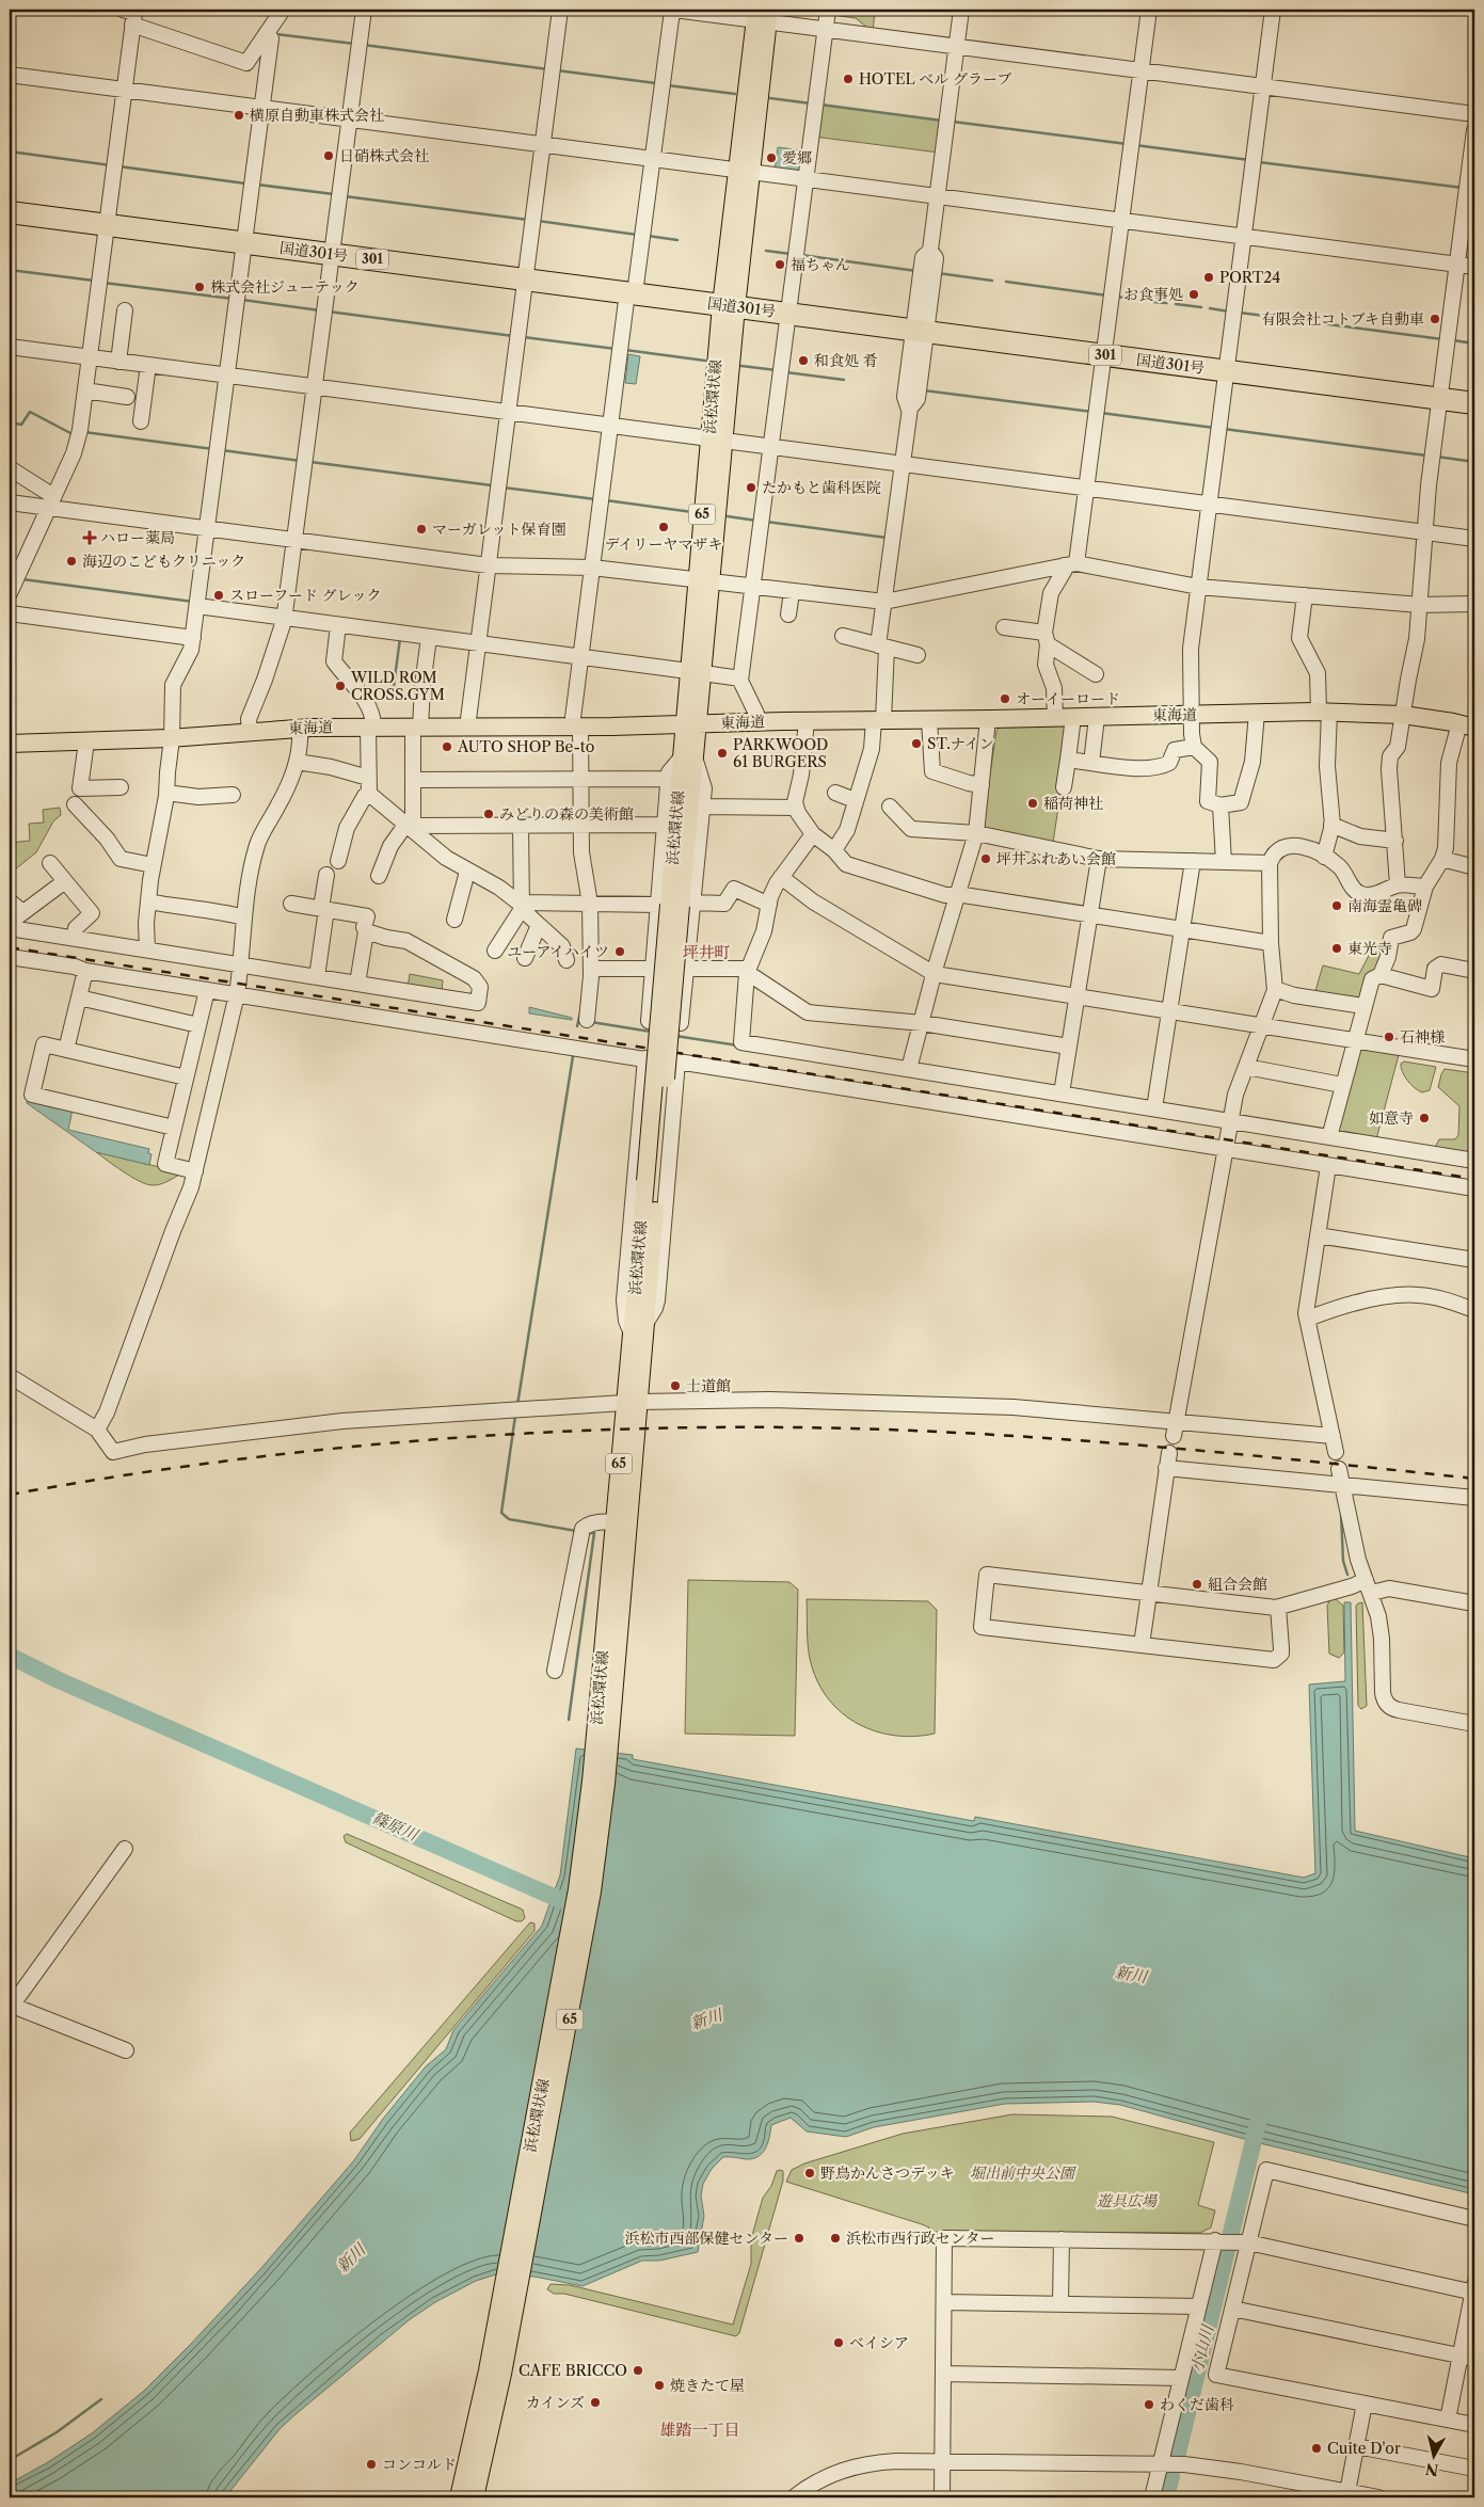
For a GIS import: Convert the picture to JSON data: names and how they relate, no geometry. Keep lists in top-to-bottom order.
{
  "streets": {
    "highway": ["国道301号", "301"],
    "main road": ["浜松環状線", "65", "東海道"]
  },
  "crossings": [
    ["国道301号", "浜松環状線"],
    ["浜松環状線", "東海道"]
  ],
  "districts": ["坪井町", "雄踏一丁目"],
  "water": ["篠原川", "新川", "小山川"],
  "parks": ["堀出前中央公園", "遊具広場"],
  "places": {
    "other": [
      "HOTEL ベル グラーブ",
      "横原自動車株式会社",
      "日硝株式会社",
      "愛郷",
      "福ちゃん",
      "PORT24",
      "株式会社ジューテック",
      "お食事処",
      "有限会社コトブキ自動車",
      "和食処 肴",
      "たかもと歯科医院",
      "デイリーヤマザキ",
      "マーガレット保育園",
      "海辺のこどもクリニック",
      "スローフード グレック",
      "WILD ROM CROSS.GYM",
      "オーイーロード",
      "ST.ナイン",
      "AUTO SHOP Be-to",
      "PARKWOOD 61 BURGERS",
      "稲荷神社",
      "みどりの森の美術館",
      "坪井ふれあい会館",
      "南海霊亀碑",
      "東光寺",
      "ユーアイハイツ",
      "石神様",
      "如意寺",
      "士道館",
      "組合会館",
      "野鳥かんさつデッキ",
      "浜松市西部保健センター",
      "浜松市西行政センター",
      "ベイシア",
      "CAFE BRICCO",
      "焼きたて屋",
      "カインズ",
      "わくだ歯科",
      "Cuite D'or",
      "コンコルド"
    ],
    "health": ["ハロー薬局"]
  },
  "north": "bottom"
}
